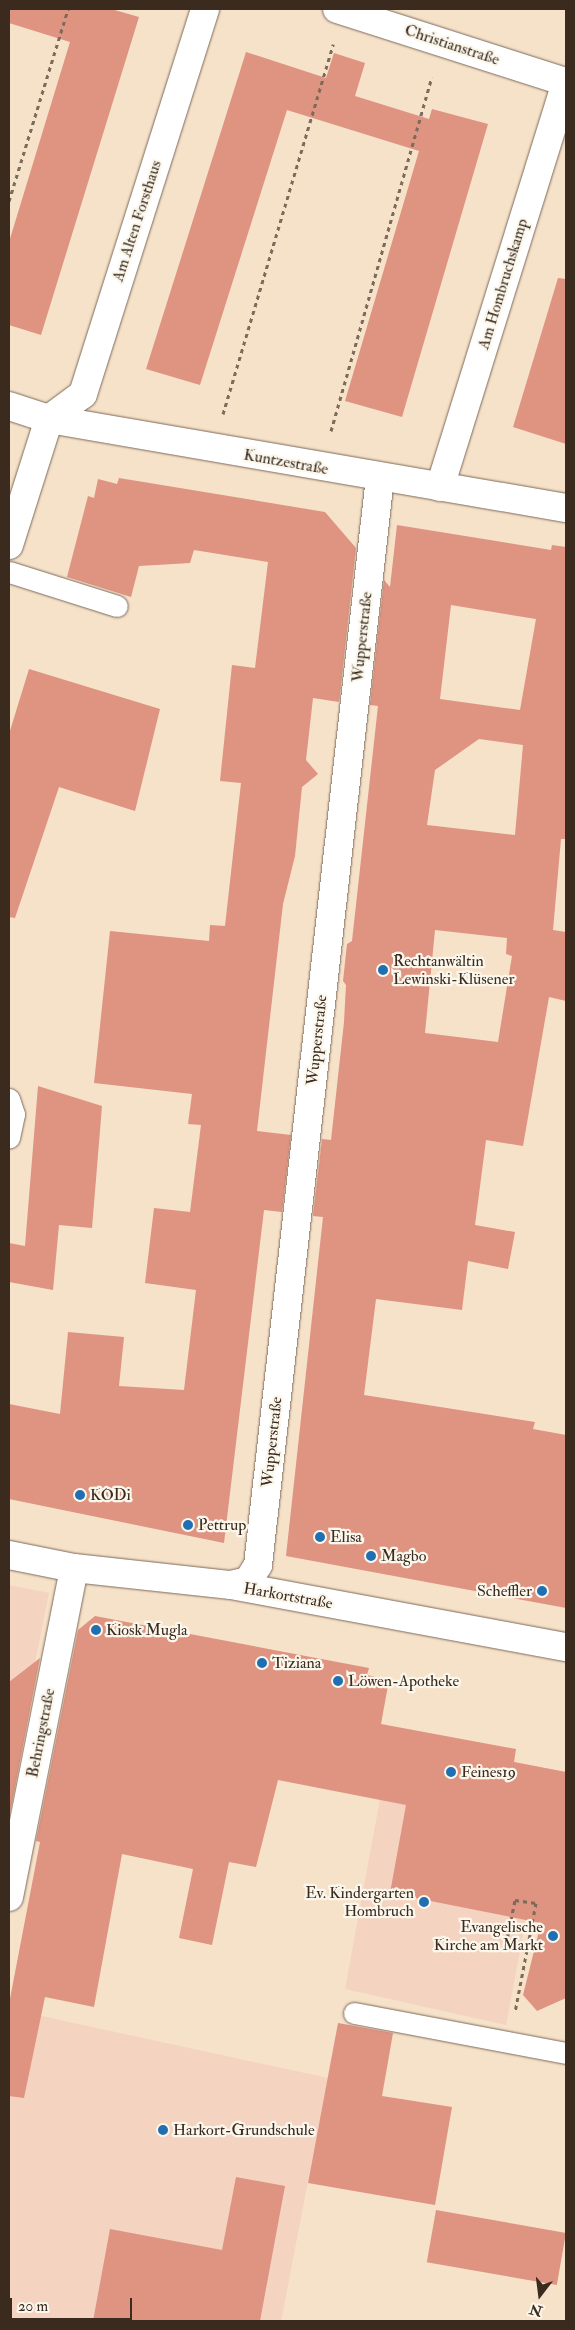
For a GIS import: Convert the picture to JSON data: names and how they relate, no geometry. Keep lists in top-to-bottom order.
{
  "streets": {
    "street": [
      "Christianstraße",
      "Am Alten Forsthaus",
      "Am Hombruchskamp",
      "Kuntzestraße",
      "Wupperstraße",
      "Harkortstraße",
      "Behringstraße"
    ]
  },
  "crossings": [
    ["Christianstraße", "Am Hombruchskamp"],
    ["Am Alten Forsthaus", "Kuntzestraße"],
    ["Am Hombruchskamp", "Kuntzestraße"],
    ["Kuntzestraße", "Wupperstraße"],
    ["Wupperstraße", "Harkortstraße"],
    ["Harkortstraße", "Behringstraße"]
  ],
  "places": [
    "Rechtanwältin Lewinski-Klüsener",
    "KODi",
    "Pettrup",
    "Elisa",
    "Magbo",
    "Scheffler",
    "Kiosk Mugla",
    "Tiziana",
    "Löwen-Apotheke",
    "Feines19",
    "Ev. Kindergarten Hombruch",
    "Evangelische Kirche am Markt",
    "Harkort-Grundschule"
  ],
  "scale_bar": "20 m",
  "north": "bottom"
}
